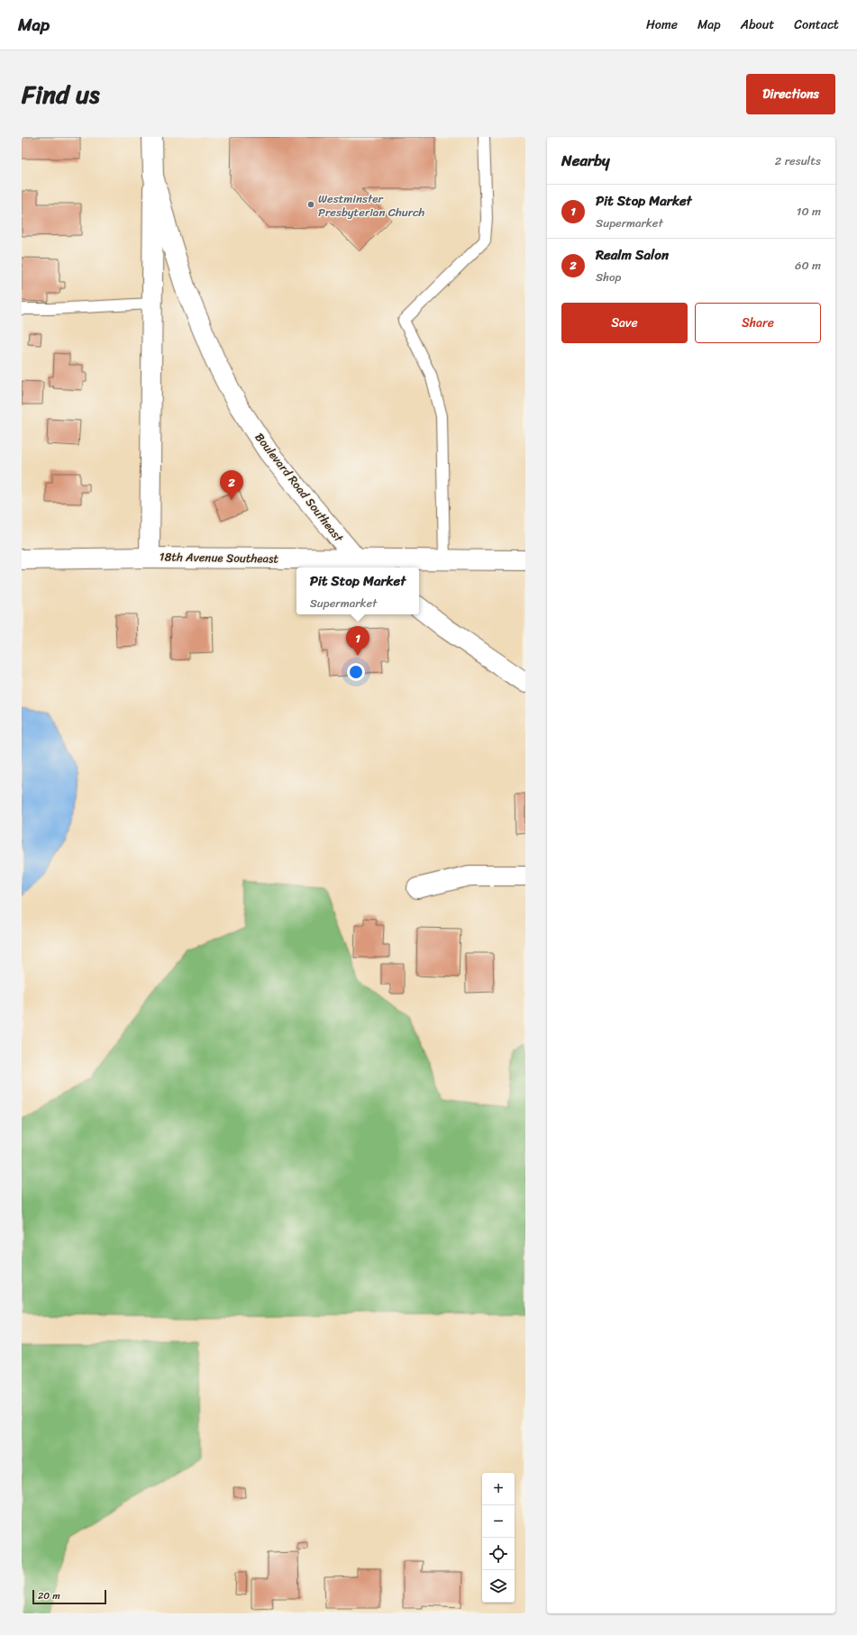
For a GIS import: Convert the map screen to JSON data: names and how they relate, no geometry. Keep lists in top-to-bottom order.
{
  "streets": {
    "street": ["Boulevard Road Southeast", "18th Avenue Southeast"]
  },
  "crossings": [
    ["Boulevard Road Southeast", "18th Avenue Southeast"]
  ],
  "places": ["Westminster Presbyterian Church"],
  "scale_bar": "20 m",
  "page": {
    "header": "Map",
    "nav": [
      "Home",
      "Map",
      "About",
      "Contact"
    ],
    "title": "Find us",
    "buttons": [
      "Directions",
      ["Save", "Share"]
    ],
    "heading": ["Nearby", "2 results"],
    "list": [
      {
        "mark": "1",
        "name": "Pit Stop Market",
        "note": "Supermarket",
        "value": "10 m"
      },
      {
        "mark": "2",
        "name": "Realm Salon",
        "note": "Shop",
        "value": "60 m"
      }
    ],
    "pins": ["2", "1"],
    "popup": ["Pit Stop Market", "Supermarket"],
    "map_buttons": ["+", "−"],
    "scale": "20 m"
  }
}
